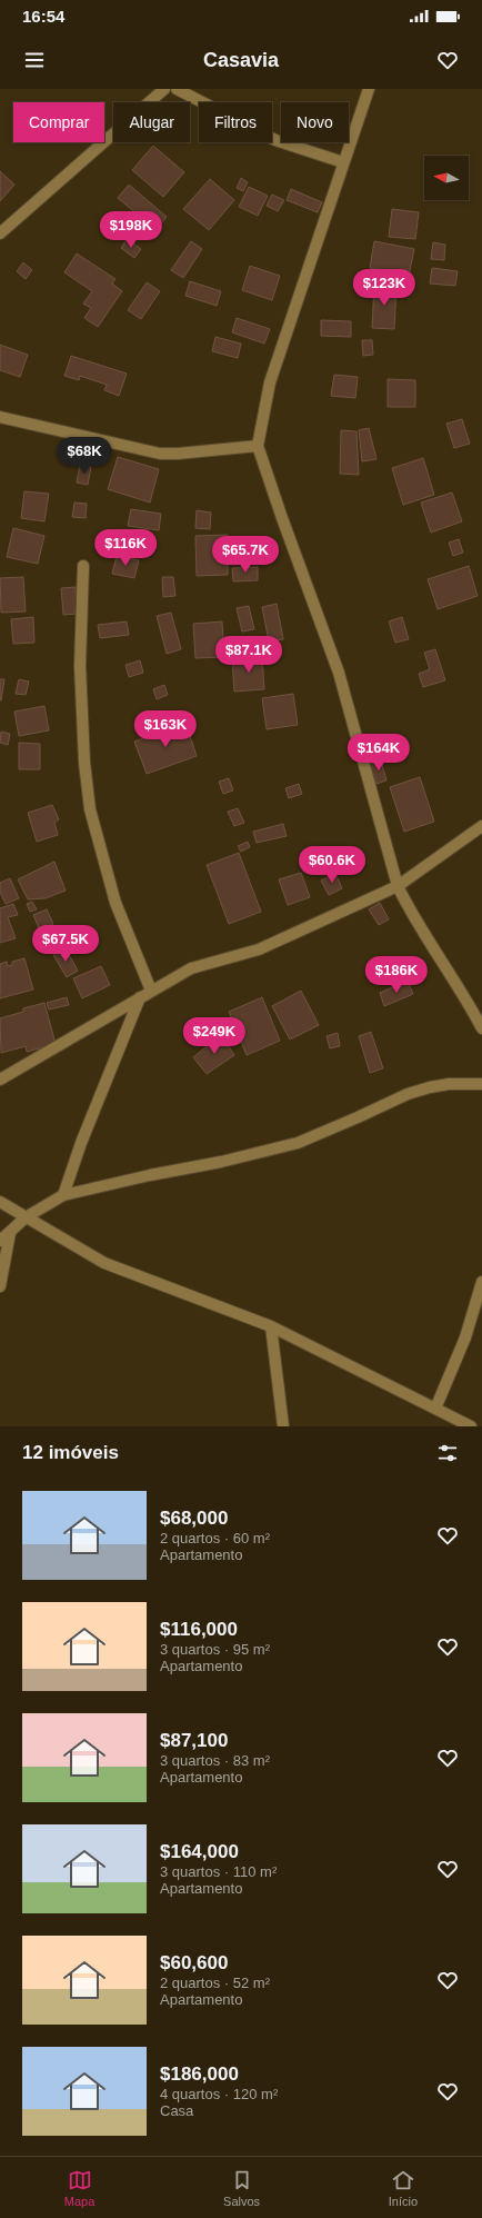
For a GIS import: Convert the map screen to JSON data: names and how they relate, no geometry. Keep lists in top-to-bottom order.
{
  "north": "left",
  "page": {
    "status": "16:54",
    "header": "Casavia",
    "chip": [
      "Comprar",
      "Alugar",
      "Filtros",
      "Novo"
    ],
    "price": [
      "$198K",
      "$123K",
      "$68K",
      "$116K",
      "$65.7K",
      "$87.1K",
      "$163K",
      "$164K",
      "$60.6K",
      "$67.5K",
      "$186K",
      "$249K"
    ],
    "heading": "12 imóveis",
    "list": [
      {
        "name": "$68,000",
        "note": "2 quartos · 60 m² · Apartamento"
      },
      {
        "name": "$116,000",
        "note": "3 quartos · 95 m² · Apartamento"
      },
      {
        "name": "$87,100",
        "note": "3 quartos · 83 m² · Apartamento"
      },
      {
        "name": "$164,000",
        "note": "3 quartos · 110 m² · Apartamento"
      },
      {
        "name": "$60,600",
        "note": "2 quartos · 52 m² · Apartamento"
      },
      {
        "name": "$186,000",
        "note": "4 quartos · 120 m² · Casa"
      }
    ],
    "tabs": ["Mapa", "Salvos", "Início"]
  }
}
